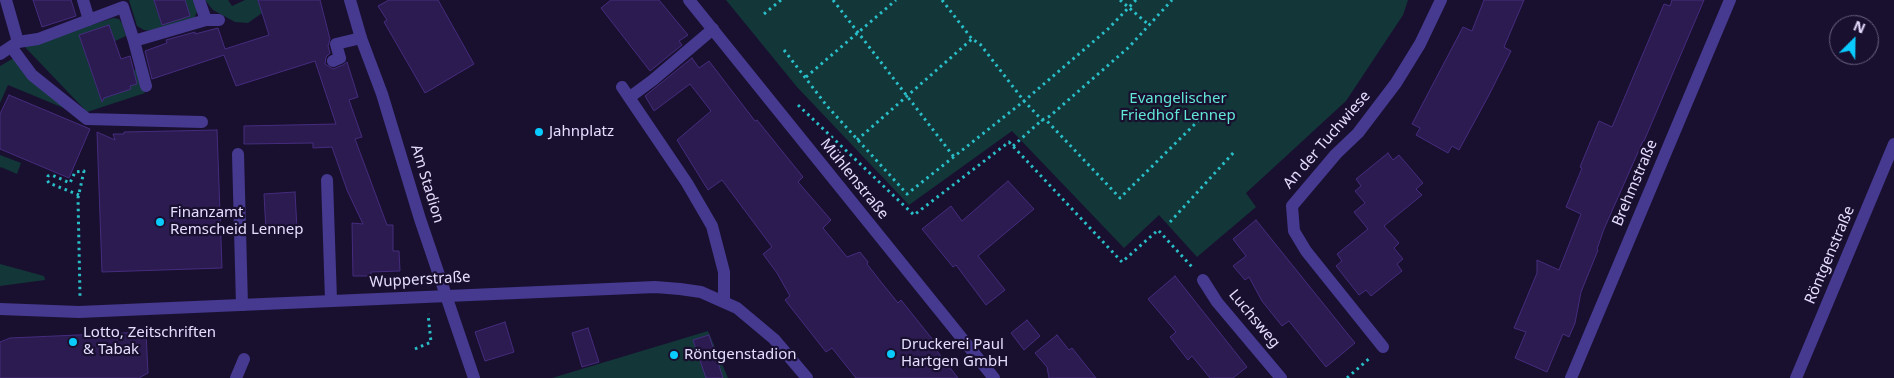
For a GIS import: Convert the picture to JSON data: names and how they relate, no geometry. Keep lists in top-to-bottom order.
{
  "streets": {
    "street": [
      "An der Tuchwiese",
      "Mühlenstraße",
      "Brehmstraße",
      "Am Stadion",
      "Röntgenstraße",
      "Wupperstraße",
      "Luchsweg"
    ]
  },
  "crossings": [
    ["Am Stadion", "Wupperstraße"]
  ],
  "parks": ["Evangelischer Friedhof Lennep"],
  "places": [
    "Jahnplatz",
    "Finanzamt Remscheid Lennep",
    "Lotto, Zeitschriften & Tabak",
    "Druckerei Paul Hartgen GmbH",
    "Röntgenstadion"
  ],
  "north": "top right"
}
